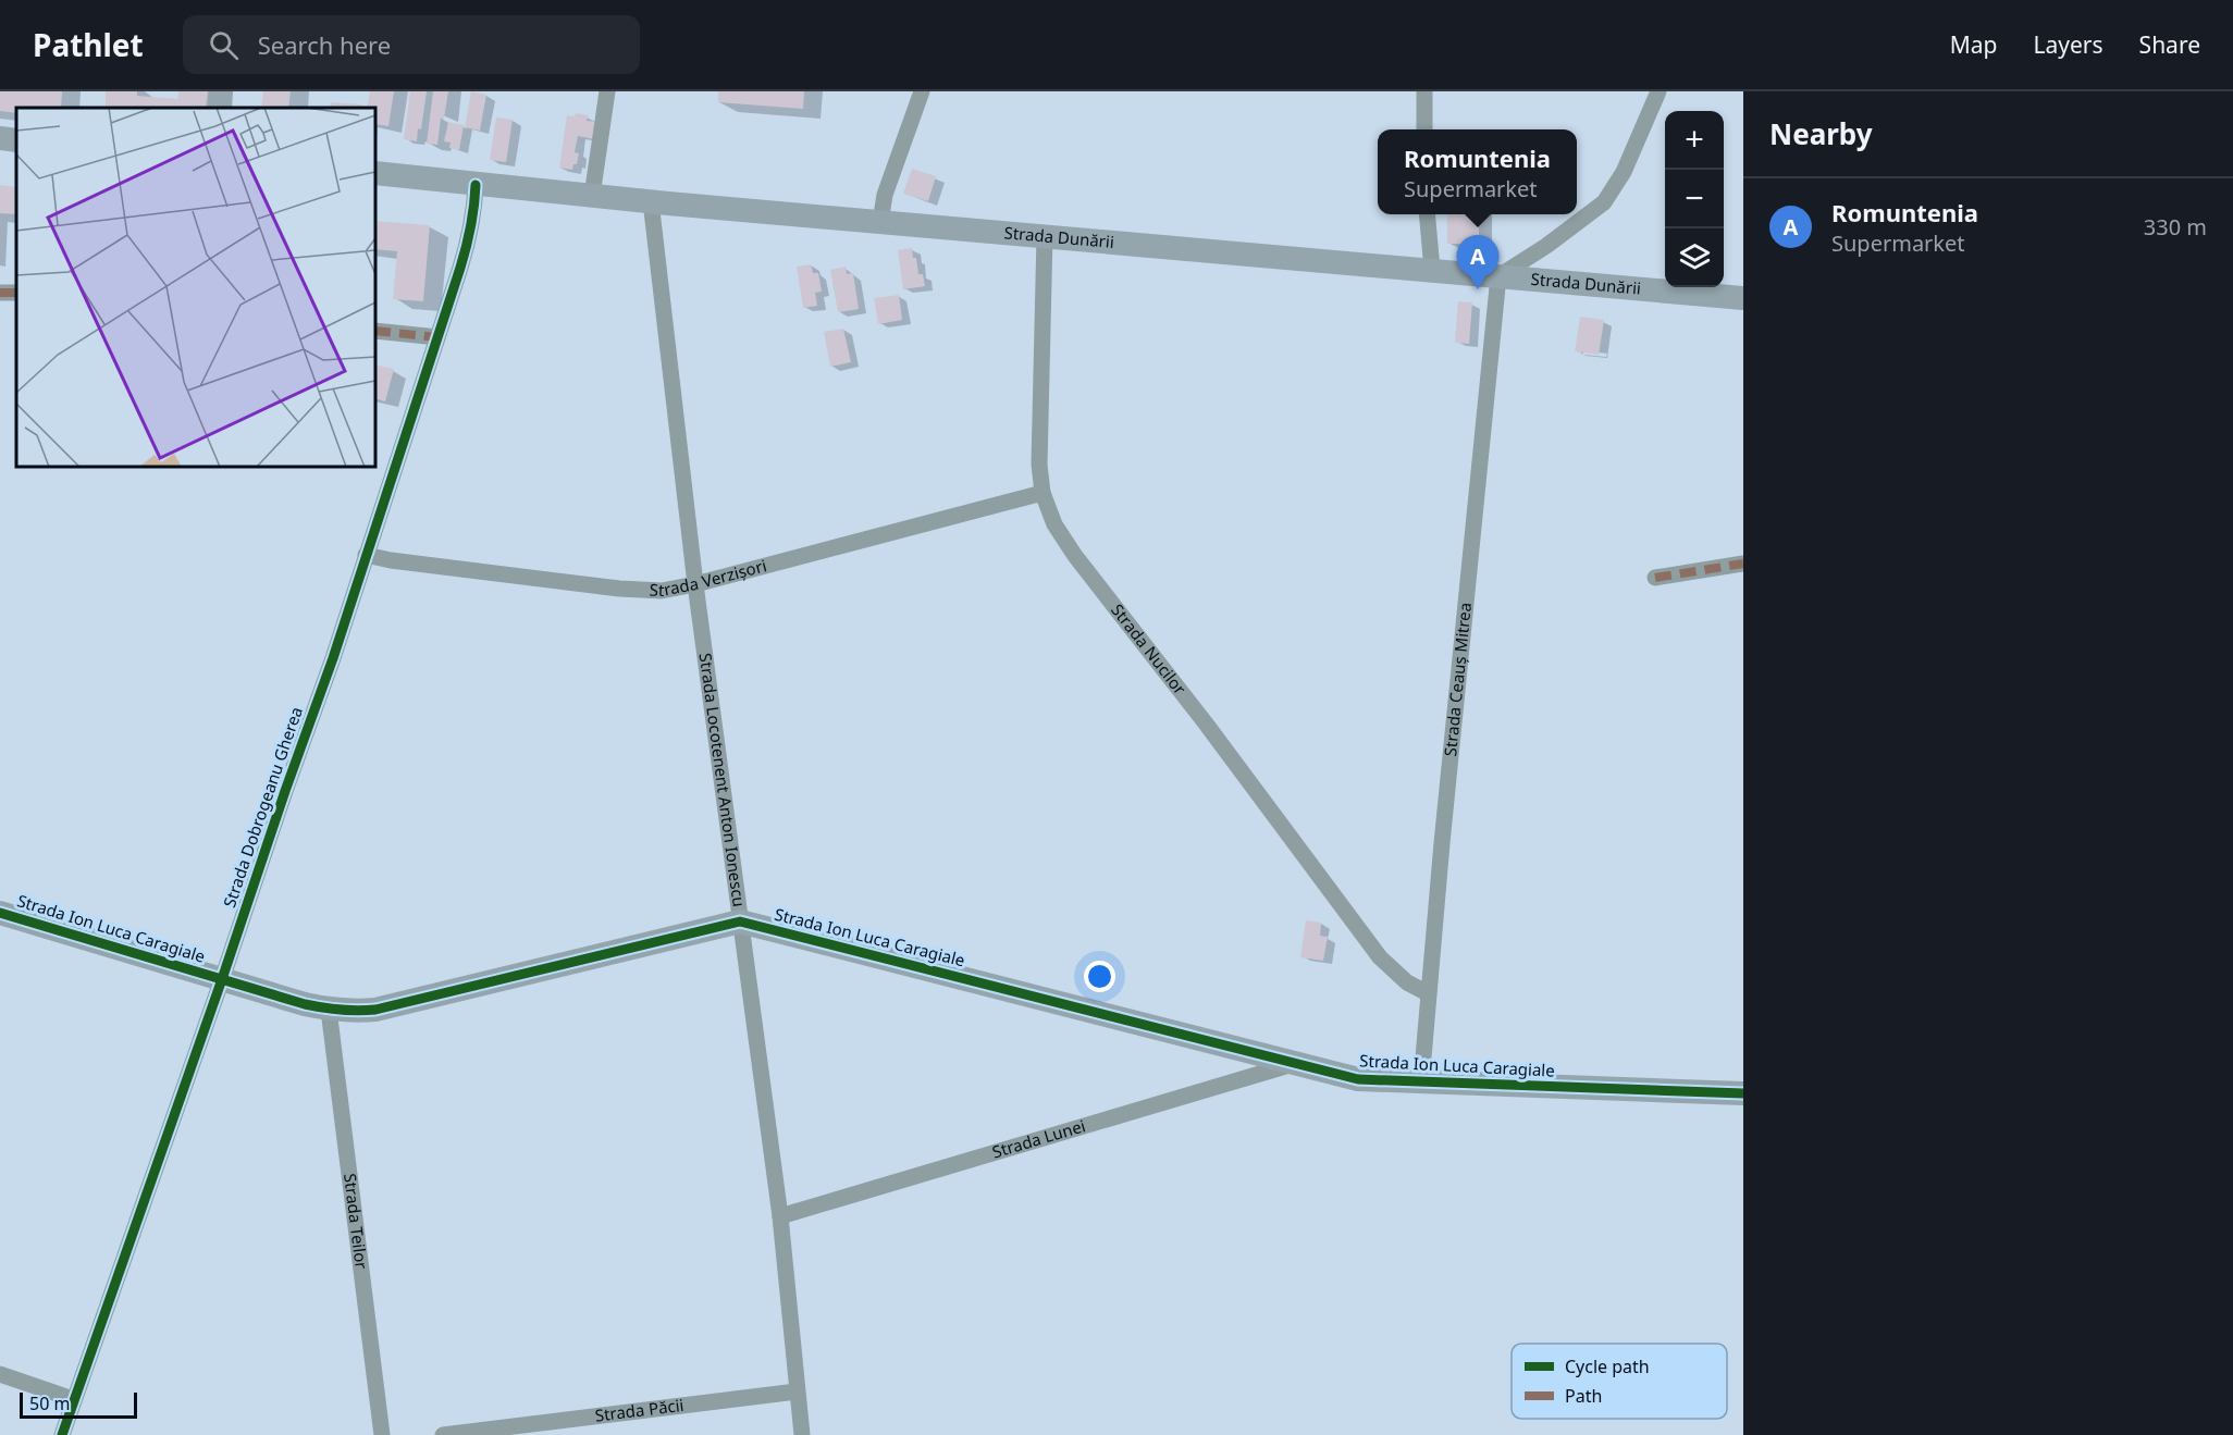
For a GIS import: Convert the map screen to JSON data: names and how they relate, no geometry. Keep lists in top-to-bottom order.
{
  "streets": {
    "street": [
      "Strada Dunării",
      "Strada Verzișori",
      "Strada Nucilor",
      "Strada Ceauș Mitrea",
      "Strada Locotenent Anton Ionescu",
      "Strada Dobrogeanu Gherea",
      "Strada Ion Luca Caragiale",
      "Strada Lunei",
      "Strada Teilor",
      "Strada Păcii"
    ]
  },
  "crossings": [
    ["Strada Dunării", "Strada Nucilor"],
    ["Strada Dunării", "Strada Ceauș Mitrea"],
    ["Strada Dunării", "Strada Locotenent Anton Ionescu"],
    ["Strada Dunării", "Strada Dobrogeanu Gherea"],
    ["Strada Verzișori", "Strada Nucilor"],
    ["Strada Verzișori", "Strada Locotenent Anton Ionescu"],
    ["Strada Verzișori", "Strada Dobrogeanu Gherea"],
    ["Strada Nucilor", "Strada Ceauș Mitrea"],
    ["Strada Ceauș Mitrea", "Strada Ion Luca Caragiale"],
    ["Strada Locotenent Anton Ionescu", "Strada Ion Luca Caragiale"],
    ["Strada Locotenent Anton Ionescu", "Strada Lunei"],
    ["Strada Locotenent Anton Ionescu", "Strada Păcii"],
    ["Strada Dobrogeanu Gherea", "Strada Ion Luca Caragiale"],
    ["Strada Ion Luca Caragiale", "Strada Lunei"],
    ["Strada Ion Luca Caragiale", "Strada Teilor"]
  ],
  "legend": ["Cycle path", "Path"],
  "scale_bar": "50 m",
  "page": {
    "header": "Pathlet",
    "search": "Search here",
    "nav": ["Map", "Layers", "Share"],
    "heading": "Nearby",
    "map_buttons": ["+", "−"],
    "popup": ["Romuntenia", "Supermarket"],
    "list": [
      {
        "mark": "A",
        "name": "Romuntenia",
        "note": "Supermarket",
        "value": "330 m"
      }
    ],
    "pins": "A",
    "scale": "50 m"
  }
}
